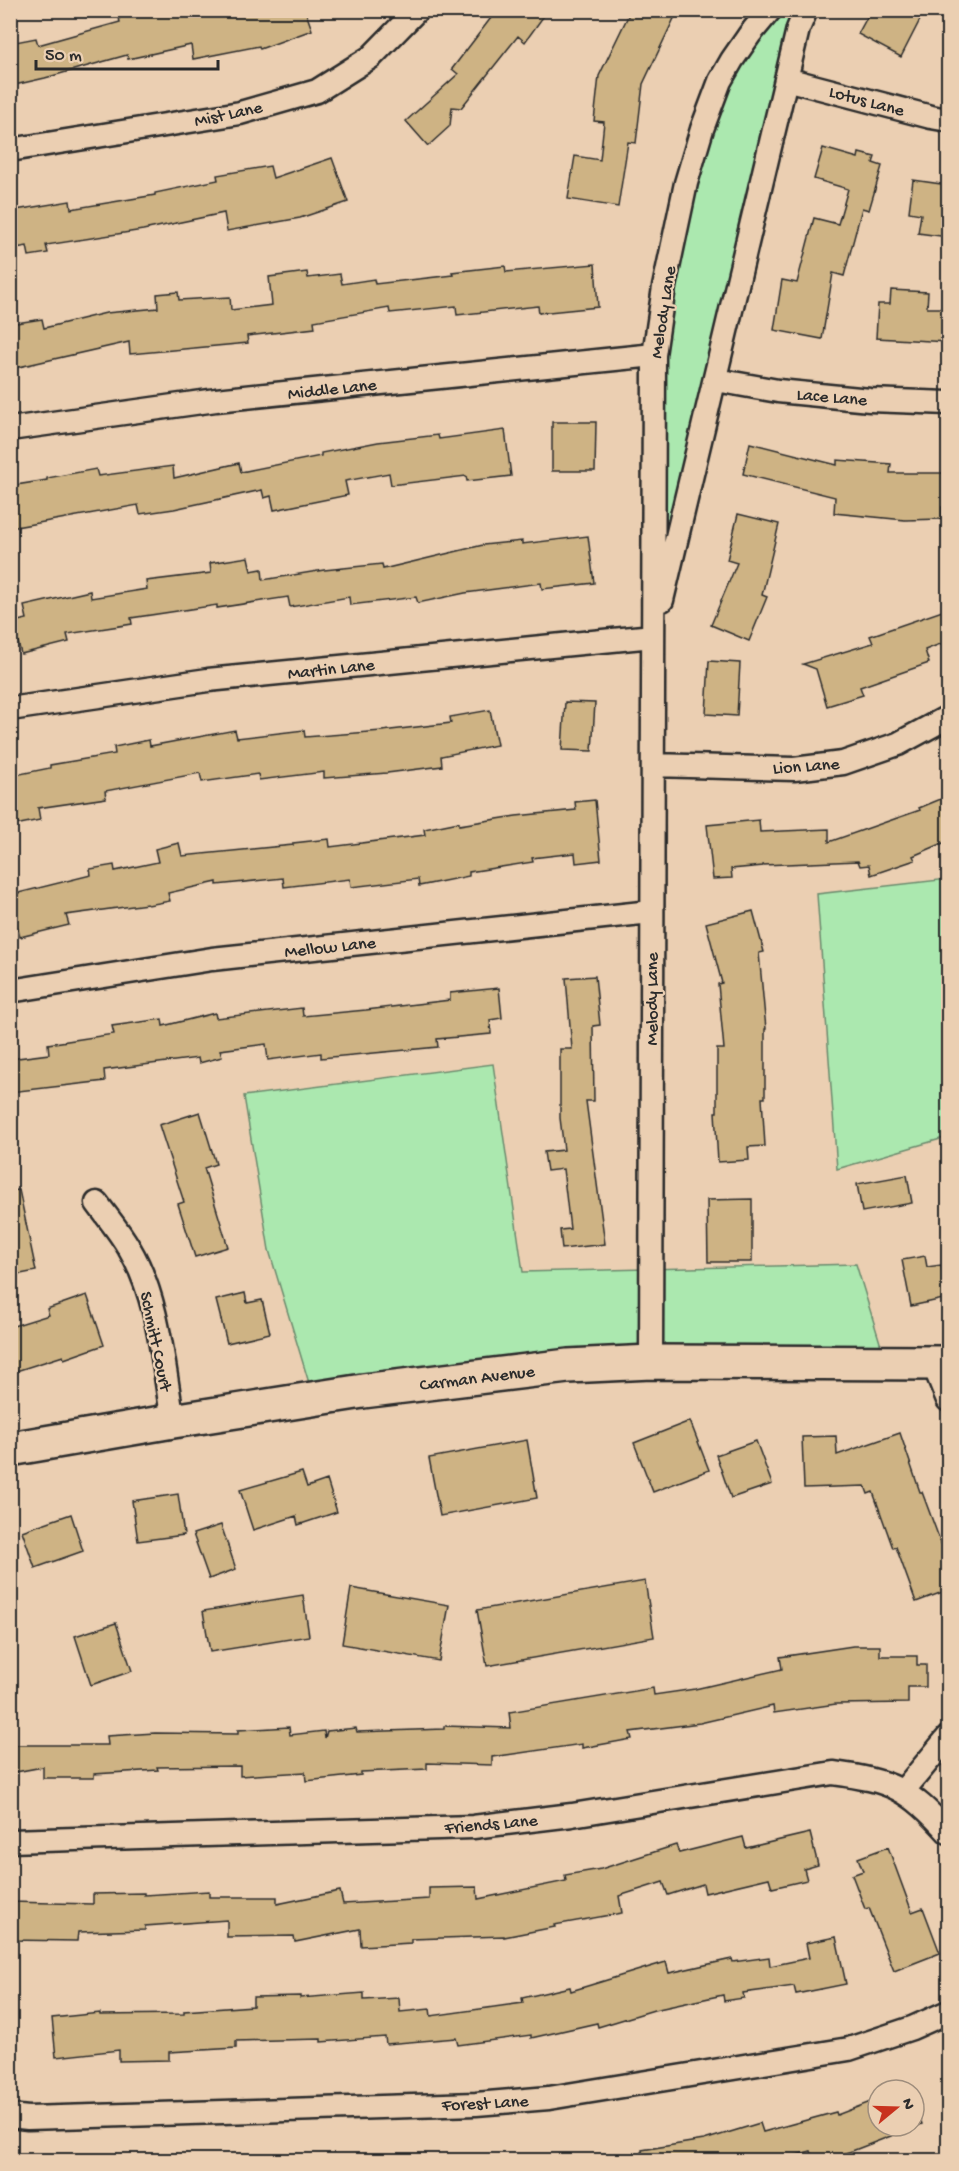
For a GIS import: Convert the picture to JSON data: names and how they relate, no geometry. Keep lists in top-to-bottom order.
{
  "streets": {
    "main road": ["Carman Avenue"],
    "street": [
      "Lotus Lane",
      "Mist Lane",
      "Melody Lane",
      "Middle Lane",
      "Lace Lane",
      "Martin Lane",
      "Lion Lane",
      "Mellow Lane",
      "Schmitt Court",
      "Friends Lane",
      "Forest Lane"
    ]
  },
  "crossings": [
    ["Lotus Lane", "Melody Lane"],
    ["Melody Lane", "Middle Lane"],
    ["Melody Lane", "Lace Lane"],
    ["Melody Lane", "Martin Lane"],
    ["Melody Lane", "Lion Lane"],
    ["Melody Lane", "Mellow Lane"],
    ["Melody Lane", "Carman Avenue"],
    ["Schmitt Court", "Carman Avenue"]
  ],
  "scale_bar": "50 m",
  "north": "right"
}
